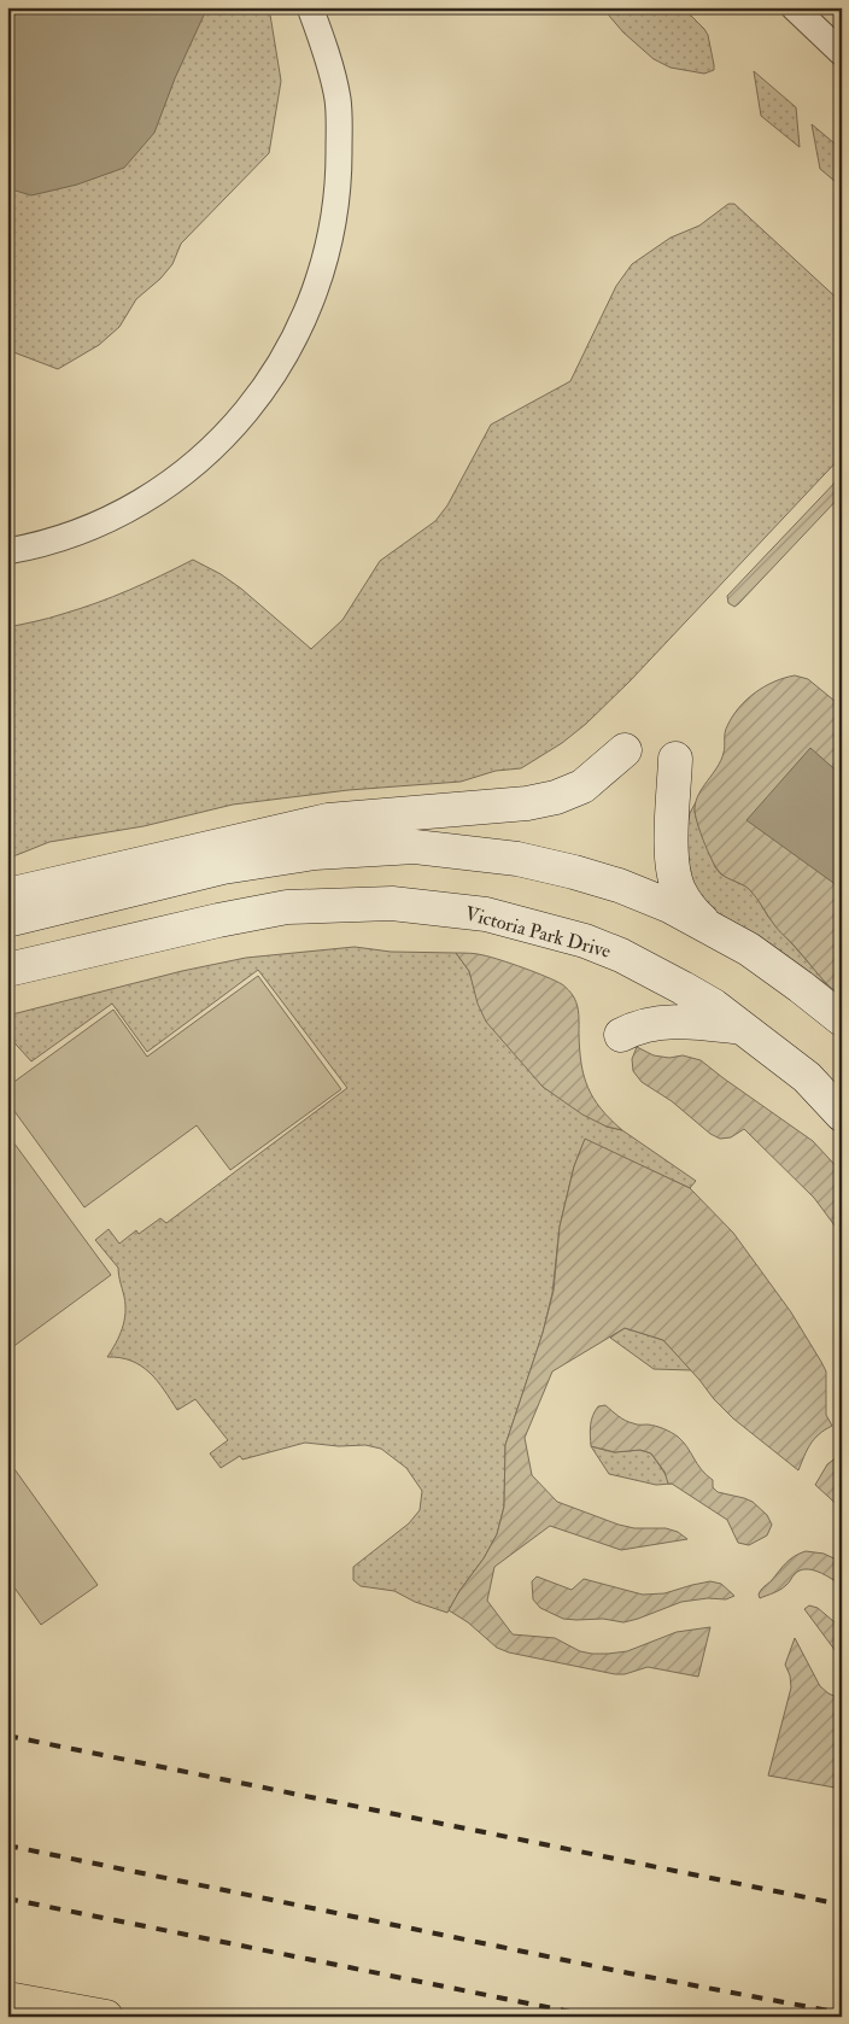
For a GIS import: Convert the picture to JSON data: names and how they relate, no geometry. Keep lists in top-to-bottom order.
{
  "streets": {
    "street": ["Victoria Park Drive"]
  }
}
